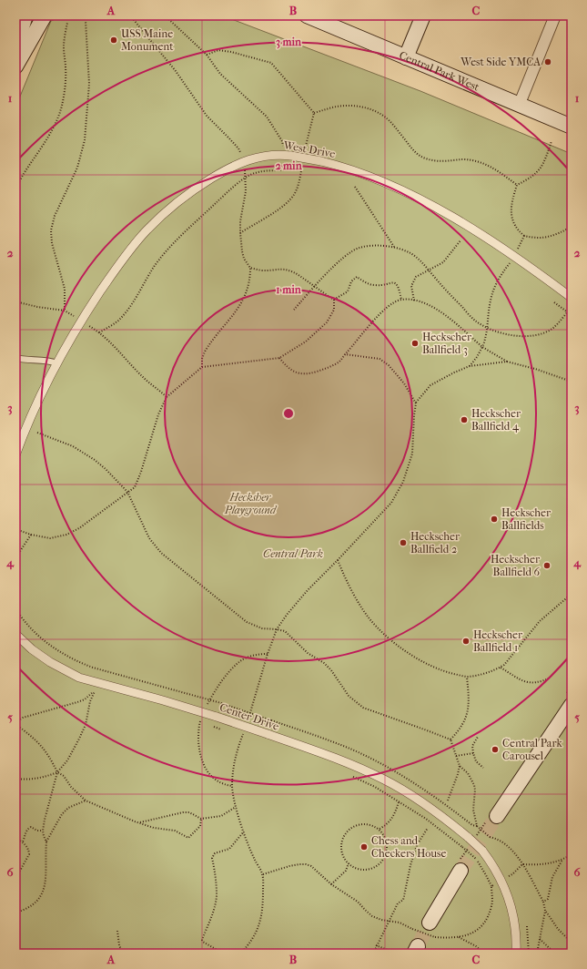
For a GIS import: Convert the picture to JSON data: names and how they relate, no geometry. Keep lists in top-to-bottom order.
{
  "streets": {
    "main road": ["Central Park West"],
    "street": ["West Drive", "Center Drive"]
  },
  "parks": ["Hecksher Playground", "Central Park"],
  "places": [
    "USS Maine Monument",
    "West Side YMCA",
    "Heckscher Ballfield 3",
    "Heckscher Ballfield 4",
    "Heckscher Ballfields",
    "Heckscher Ballfield 2",
    "Heckscher Ballfield 6",
    "Heckscher Ballfield 1",
    "Central Park Carousel",
    "Chess and Checkers House"
  ],
  "grid": {
    "columns": ["A", "B", "C"],
    "rows": [
      "1",
      "2",
      "3",
      "4",
      "5",
      "6"
    ]
  },
  "rings": ["3 min", "2 min", "1 min"]
}
